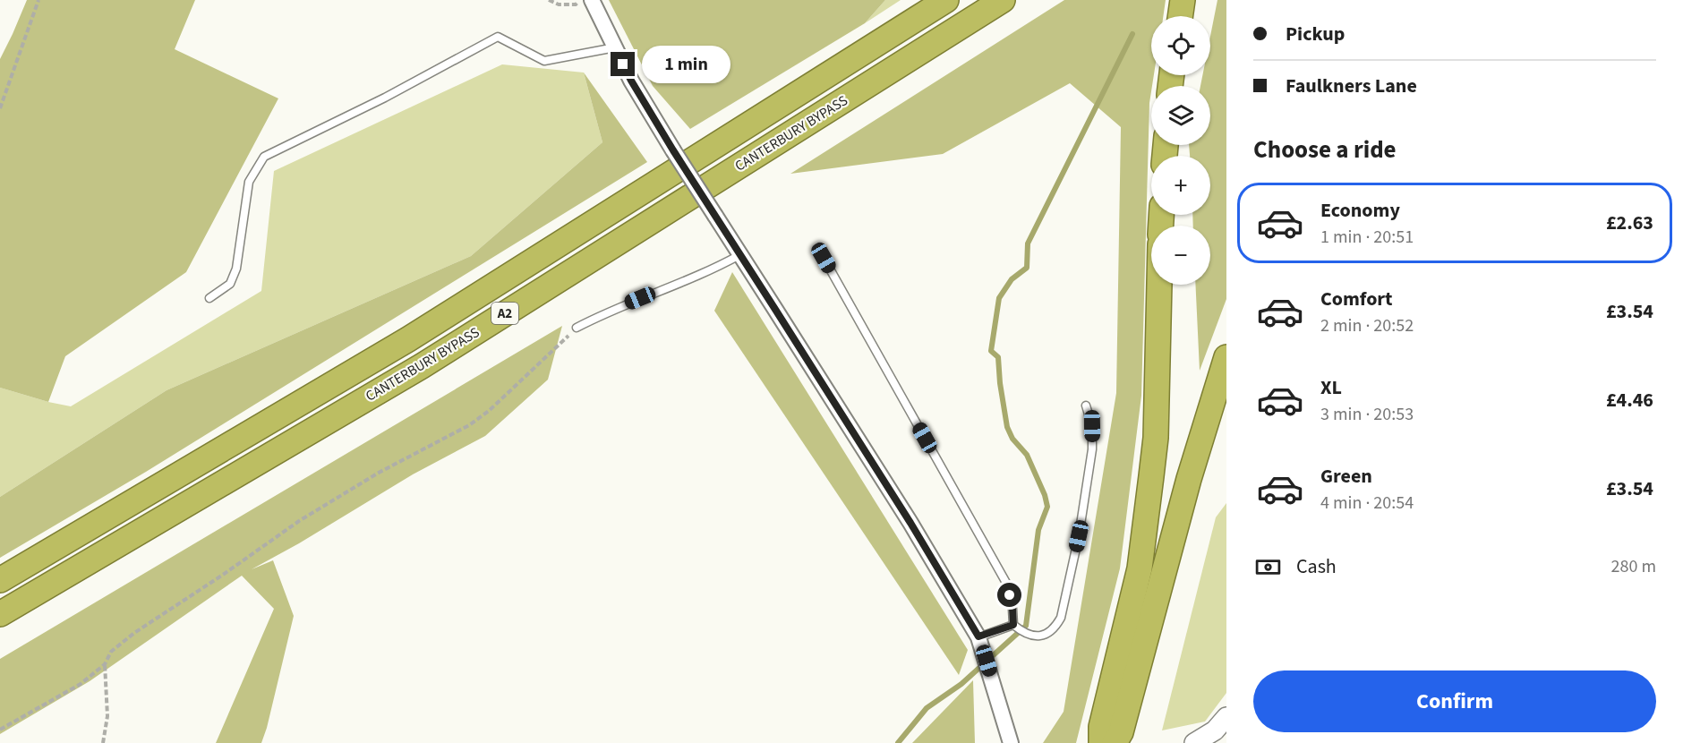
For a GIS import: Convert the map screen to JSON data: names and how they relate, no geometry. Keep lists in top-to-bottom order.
{
  "streets": {
    "highway": ["CANTERBURY BYPASS", "A2"]
  },
  "page": {
    "banner": ["Pickup", "Faulkners Lane"],
    "map_buttons": ["+", "−"],
    "bubble": "1 min",
    "heading": "Choose a ride",
    "list": [
      {
        "name": "Economy",
        "note": "1 min · 20:51",
        "value": "£2.63"
      },
      {
        "name": "Comfort",
        "note": "2 min · 20:52",
        "value": "£3.54"
      },
      {
        "name": "XL",
        "note": "3 min · 20:53",
        "value": "£4.46"
      },
      {
        "name": "Green",
        "note": "4 min · 20:54",
        "value": "£3.54"
      }
    ],
    "pay": ["Cash", "280 m"],
    "buttons": "Confirm"
  }
}
